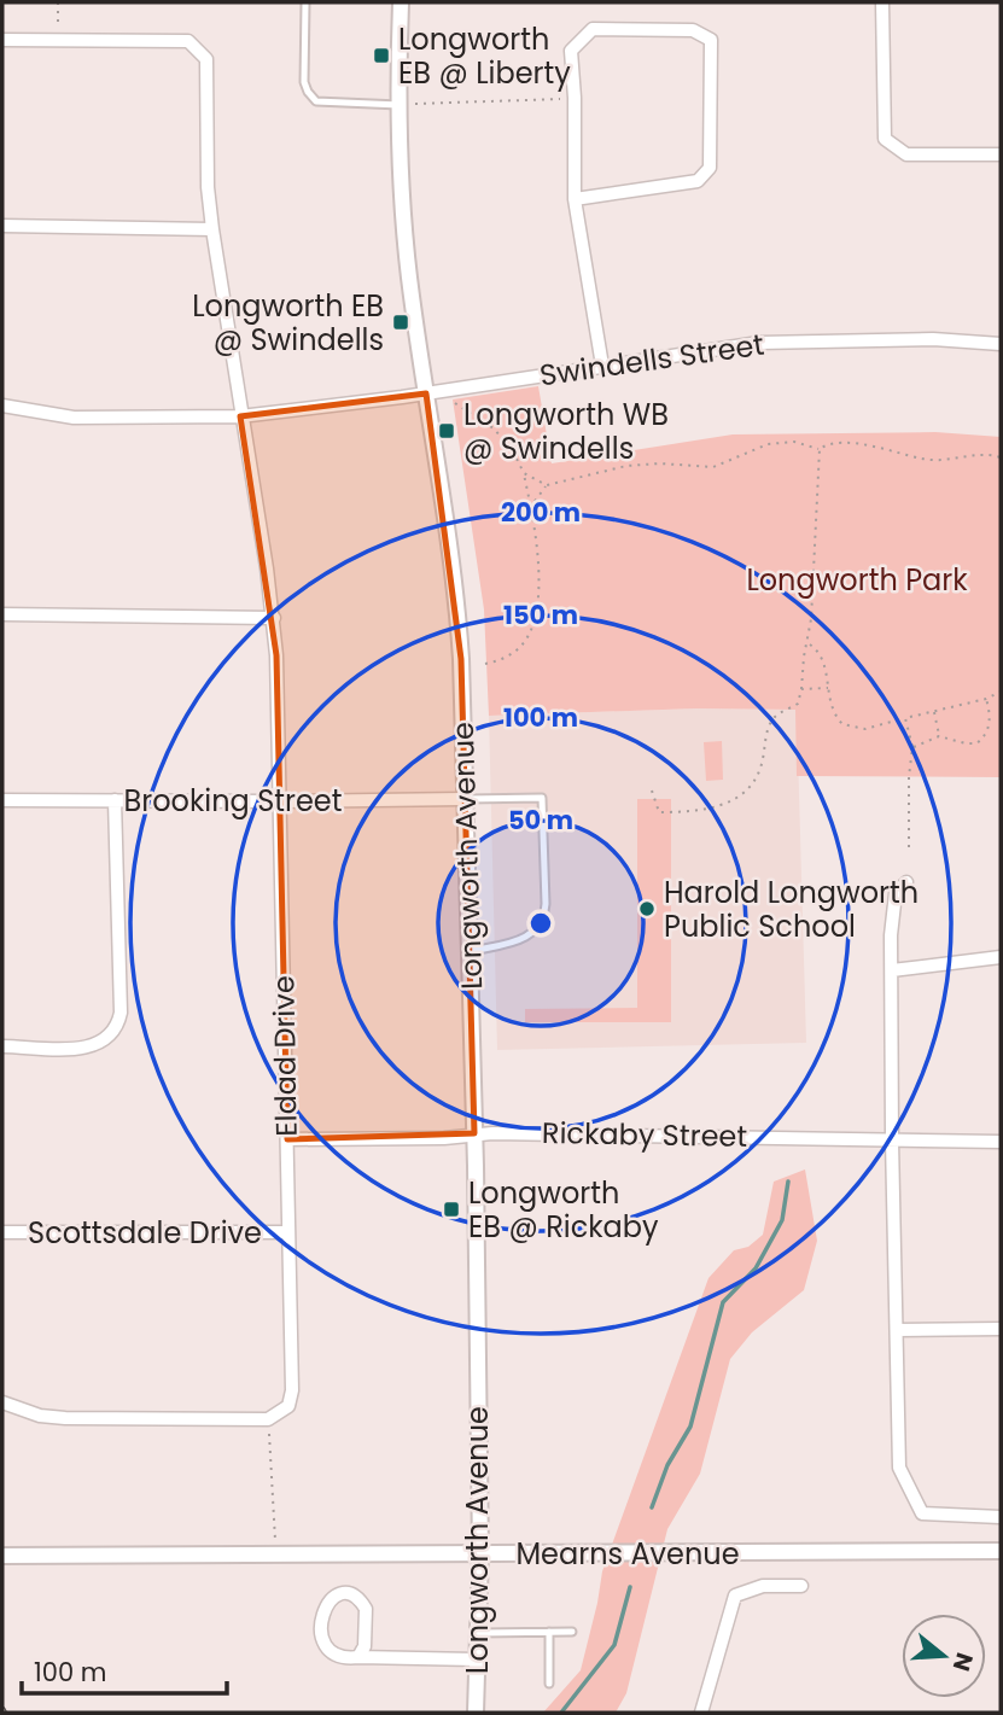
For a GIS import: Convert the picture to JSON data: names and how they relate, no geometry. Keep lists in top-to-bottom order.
{
  "streets": {
    "street": [
      "Swindells Street",
      "Brooking Street",
      "Longworth Avenue",
      "Eldad Drive",
      "Rickaby Street",
      "Scottsdale Drive",
      "Mearns Avenue"
    ]
  },
  "crossings": [
    ["Swindells Street", "Longworth Avenue"],
    ["Swindells Street", "Eldad Drive"],
    ["Brooking Street", "Longworth Avenue"],
    ["Brooking Street", "Eldad Drive"],
    ["Longworth Avenue", "Rickaby Street"],
    ["Longworth Avenue", "Mearns Avenue"],
    ["Eldad Drive", "Rickaby Street"],
    ["Eldad Drive", "Scottsdale Drive"]
  ],
  "parks": ["Longworth Park"],
  "places": {
    "transit": [
      "Longworth EB @ Liberty",
      "Longworth EB @ Swindells",
      "Longworth WB @ Swindells",
      "Longworth EB @ Rickaby"
    ],
    "other": ["Harold Longworth Public School"]
  },
  "scale_bar": "100 m",
  "north": "right",
  "rings": [
    "200 m",
    "150 m",
    "100 m",
    "50 m"
  ]
}
